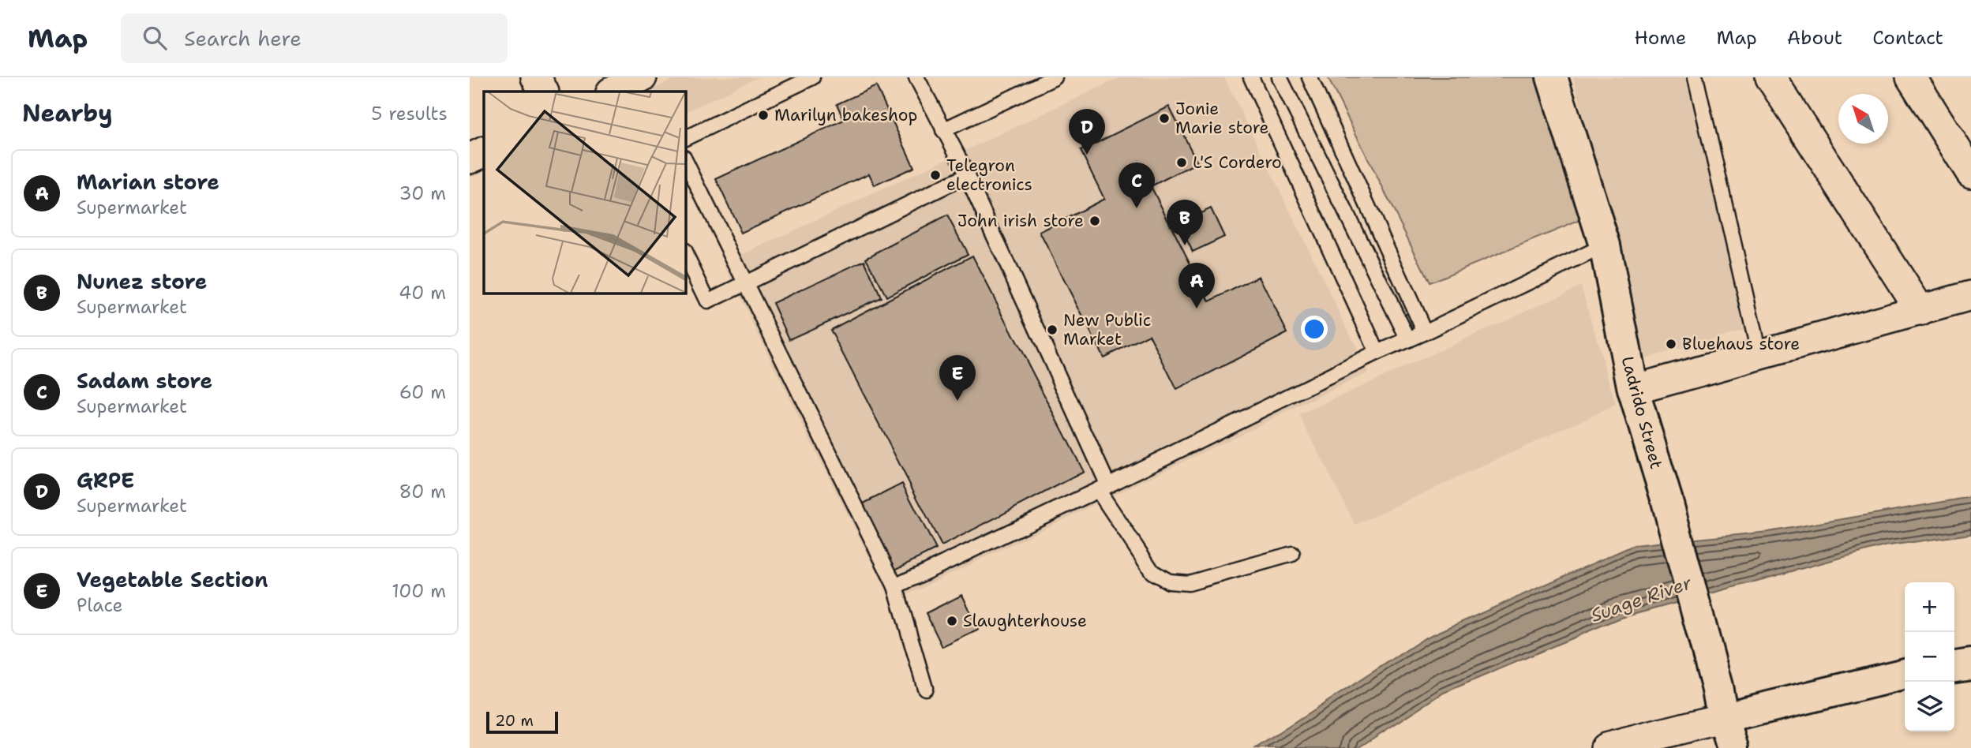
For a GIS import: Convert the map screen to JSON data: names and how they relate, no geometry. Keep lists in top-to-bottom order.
{
  "streets": {
    "street": ["Ladrido Street"]
  },
  "water": ["Suage River"],
  "places": [
    "Marilyn bakeshop",
    "Jonie Marie store",
    "L'S Cordero",
    "Telegron electronics",
    "John irish store",
    "New Public Market",
    "Bluehaus store",
    "Slaughterhouse"
  ],
  "scale_bar": "20 m",
  "north": "top left",
  "page": {
    "header": "Map",
    "search": "Search here",
    "nav": [
      "Home",
      "Map",
      "About",
      "Contact"
    ],
    "heading": ["Nearby", "5 results"],
    "pins": [
      "D",
      "C",
      "B",
      "A",
      "E"
    ],
    "list": [
      {
        "mark": "A",
        "name": "Marian store",
        "note": "Supermarket",
        "value": "30 m"
      },
      {
        "mark": "B",
        "name": "Nunez store",
        "note": "Supermarket",
        "value": "40 m"
      },
      {
        "mark": "C",
        "name": "Sadam store",
        "note": "Supermarket",
        "value": "60 m"
      },
      {
        "mark": "D",
        "name": "GRPE",
        "note": "Supermarket",
        "value": "80 m"
      },
      {
        "mark": "E",
        "name": "Vegetable Section",
        "note": "Place",
        "value": "100 m"
      }
    ],
    "map_buttons": ["+", "−"],
    "scale": "20 m"
  }
}
